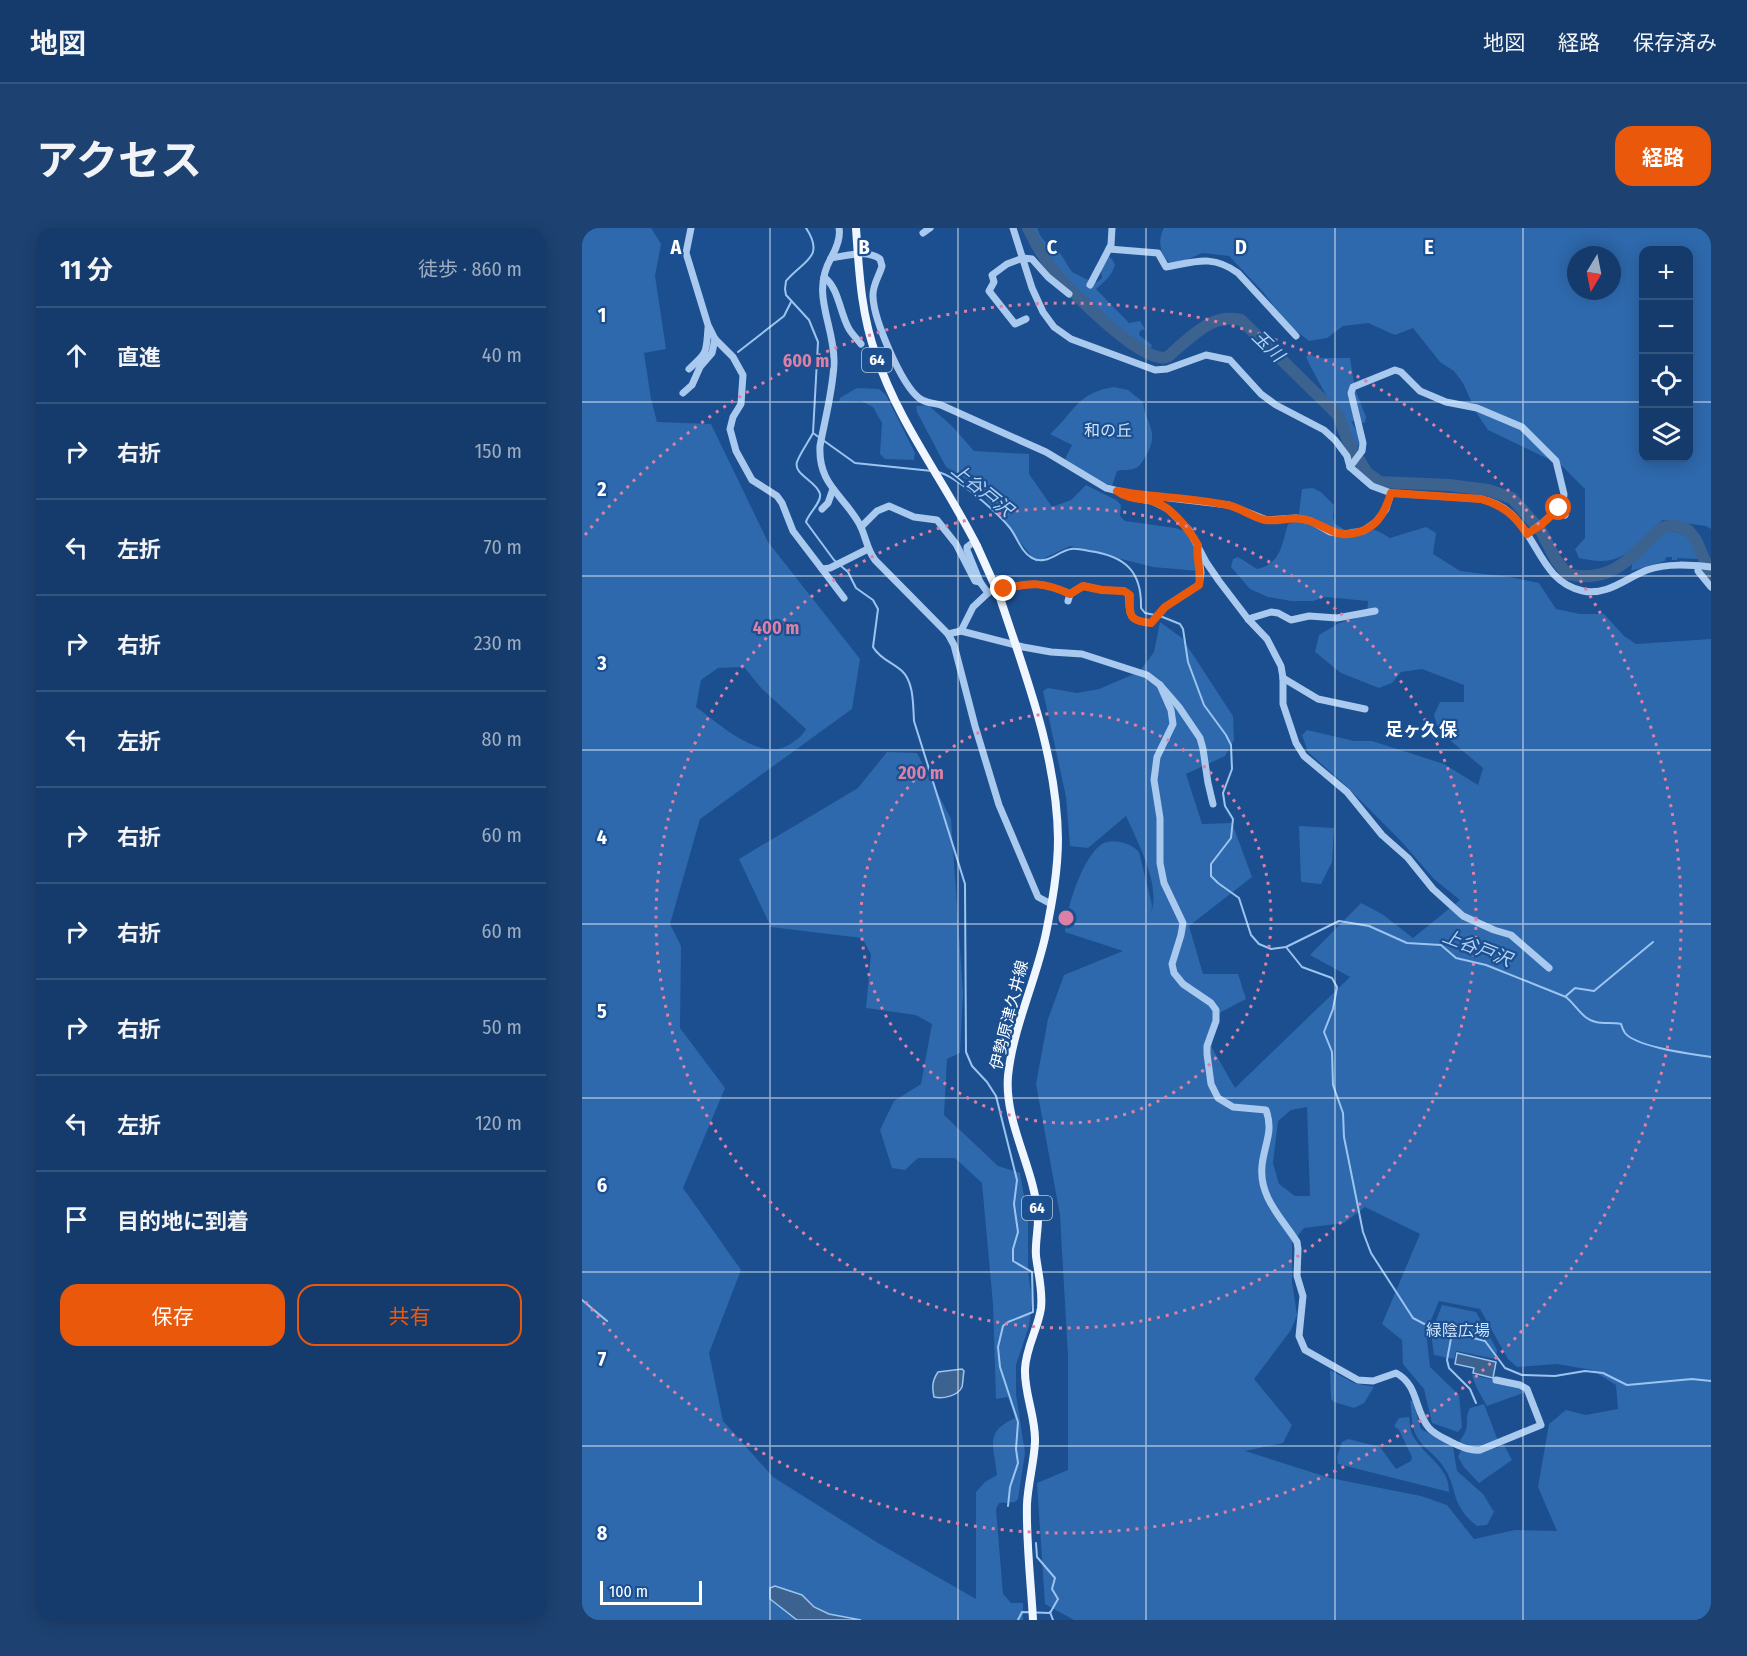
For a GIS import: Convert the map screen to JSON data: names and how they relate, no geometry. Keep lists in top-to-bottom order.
{
  "streets": {
    "main road": ["64", "伊勢原津久井線"]
  },
  "crossings": [
    ["64", "伊勢原津久井線"]
  ],
  "districts": ["足ヶ久保"],
  "water": ["玉川", "上谷戸沢"],
  "parks": ["和の丘", "緑陰広場"],
  "scale_bar": "100 m",
  "north": "bottom",
  "page": {
    "header": "地図",
    "nav": ["地図", "経路", "保存済み"],
    "title": "アクセス",
    "buttons": [
      "経路",
      ["保存", "共有"]
    ],
    "heading": ["11 分", "徒歩 · 860 m"],
    "map_buttons": ["+", "−"],
    "list": [
      ["直進", "40 m"],
      ["右折", "150 m"],
      ["左折", "70 m"],
      ["右折", "230 m"],
      ["左折", "80 m"],
      ["右折", "60 m"],
      ["右折", "60 m"],
      ["右折", "50 m"],
      ["左折", "120 m"],
      "目的地に到着"
    ],
    "scale": "100 m"
  },
  "grid": {
    "columns": [
      "A",
      "B",
      "C",
      "D",
      "E"
    ],
    "rows": [
      "1",
      "2",
      "3",
      "4",
      "5",
      "6",
      "7",
      "8"
    ]
  },
  "rings": ["600 m", "400 m", "200 m"]
}
